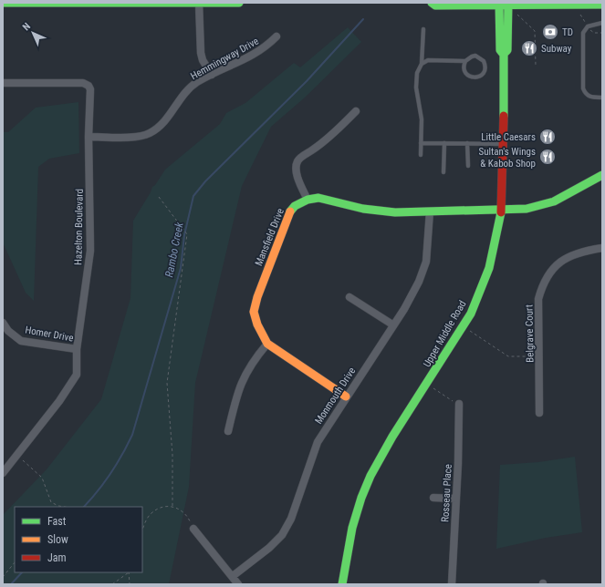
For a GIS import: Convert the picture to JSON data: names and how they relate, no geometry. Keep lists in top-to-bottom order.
{
  "streets": {
    "street": [
      "Hemmingway Drive",
      "Hazelton Boulevard",
      "Mansfield Drive",
      "Homer Drive",
      "Upper Middle Road",
      "Belgrave Court",
      "Monmouth Drive",
      "Rosseau Place"
    ]
  },
  "crossings": [
    ["Hemmingway Drive", "Hazelton Boulevard"],
    ["Hazelton Boulevard", "Homer Drive"],
    ["Mansfield Drive", "Monmouth Drive"]
  ],
  "water": ["Rambo Creek"],
  "places": {
    "bank": ["TD"],
    "restaurant": ["Subway", "Little Caesars", "Sultan's Wings & Kabob Shop"]
  },
  "legend": ["Fast", "Slow", "Jam"],
  "north": "top left"
}
